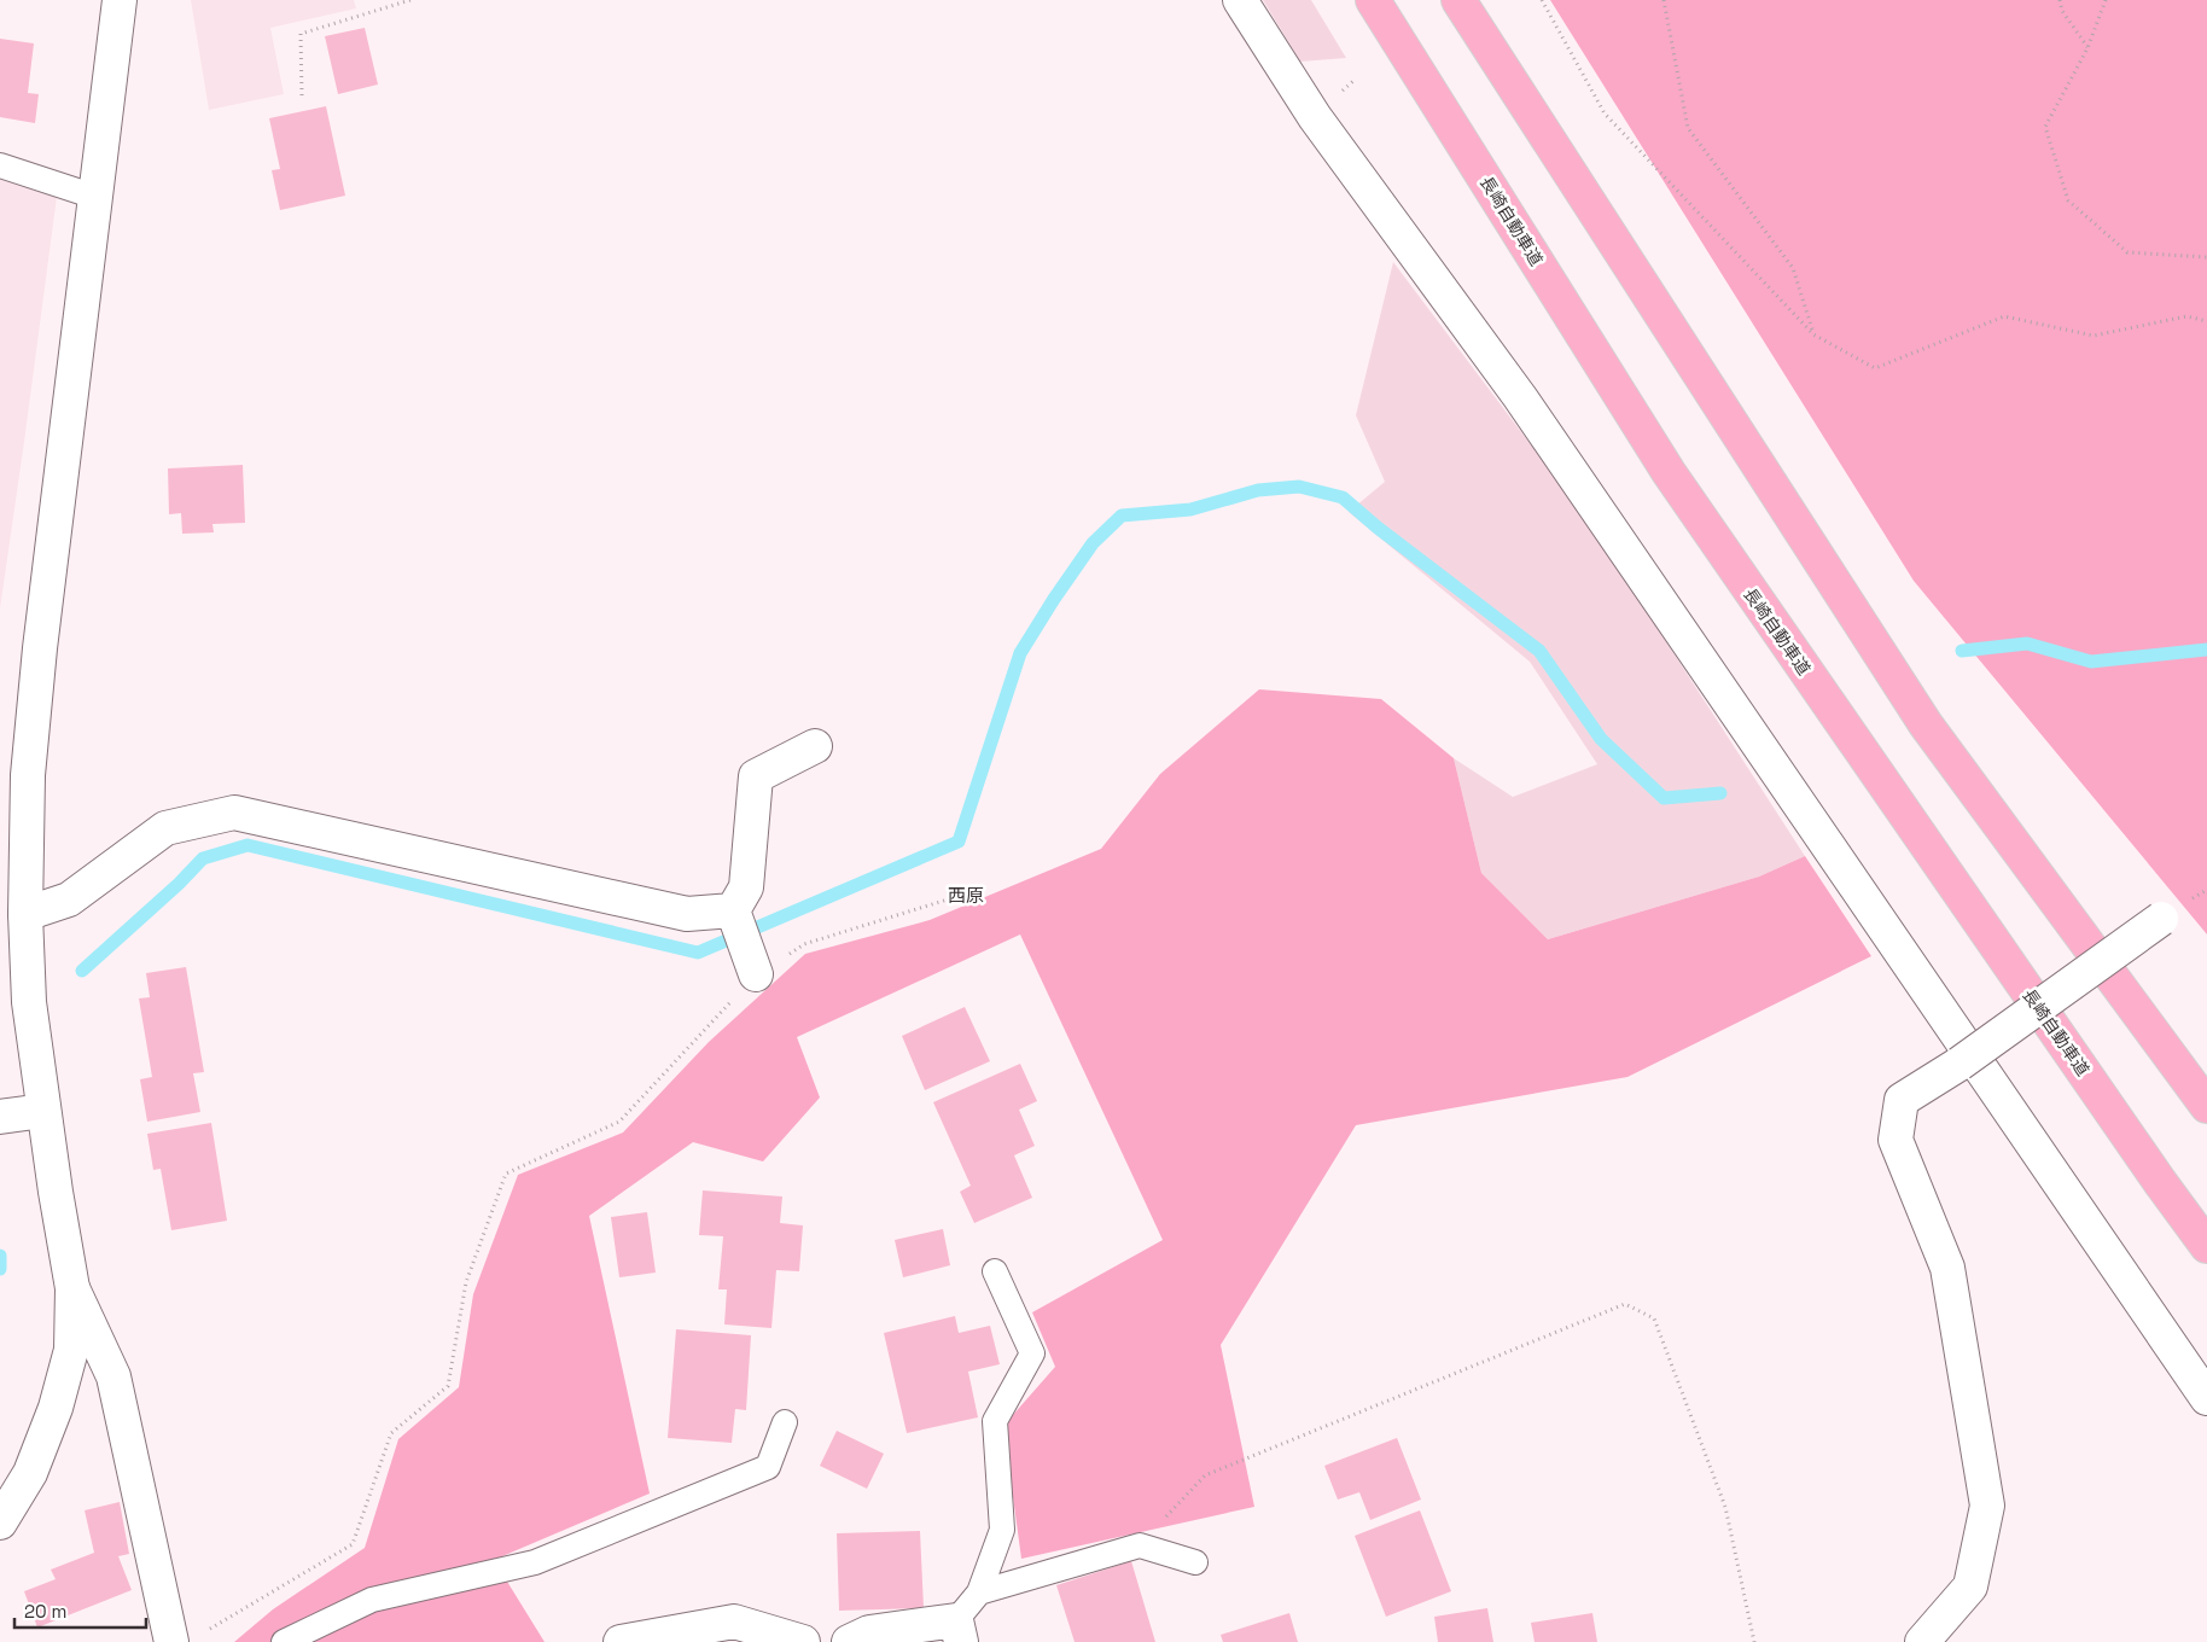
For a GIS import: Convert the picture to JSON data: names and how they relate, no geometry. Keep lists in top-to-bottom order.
{
  "streets": {
    "highway": ["長崎自動車道"]
  },
  "districts": ["西原"],
  "scale_bar": "20 m"
}
